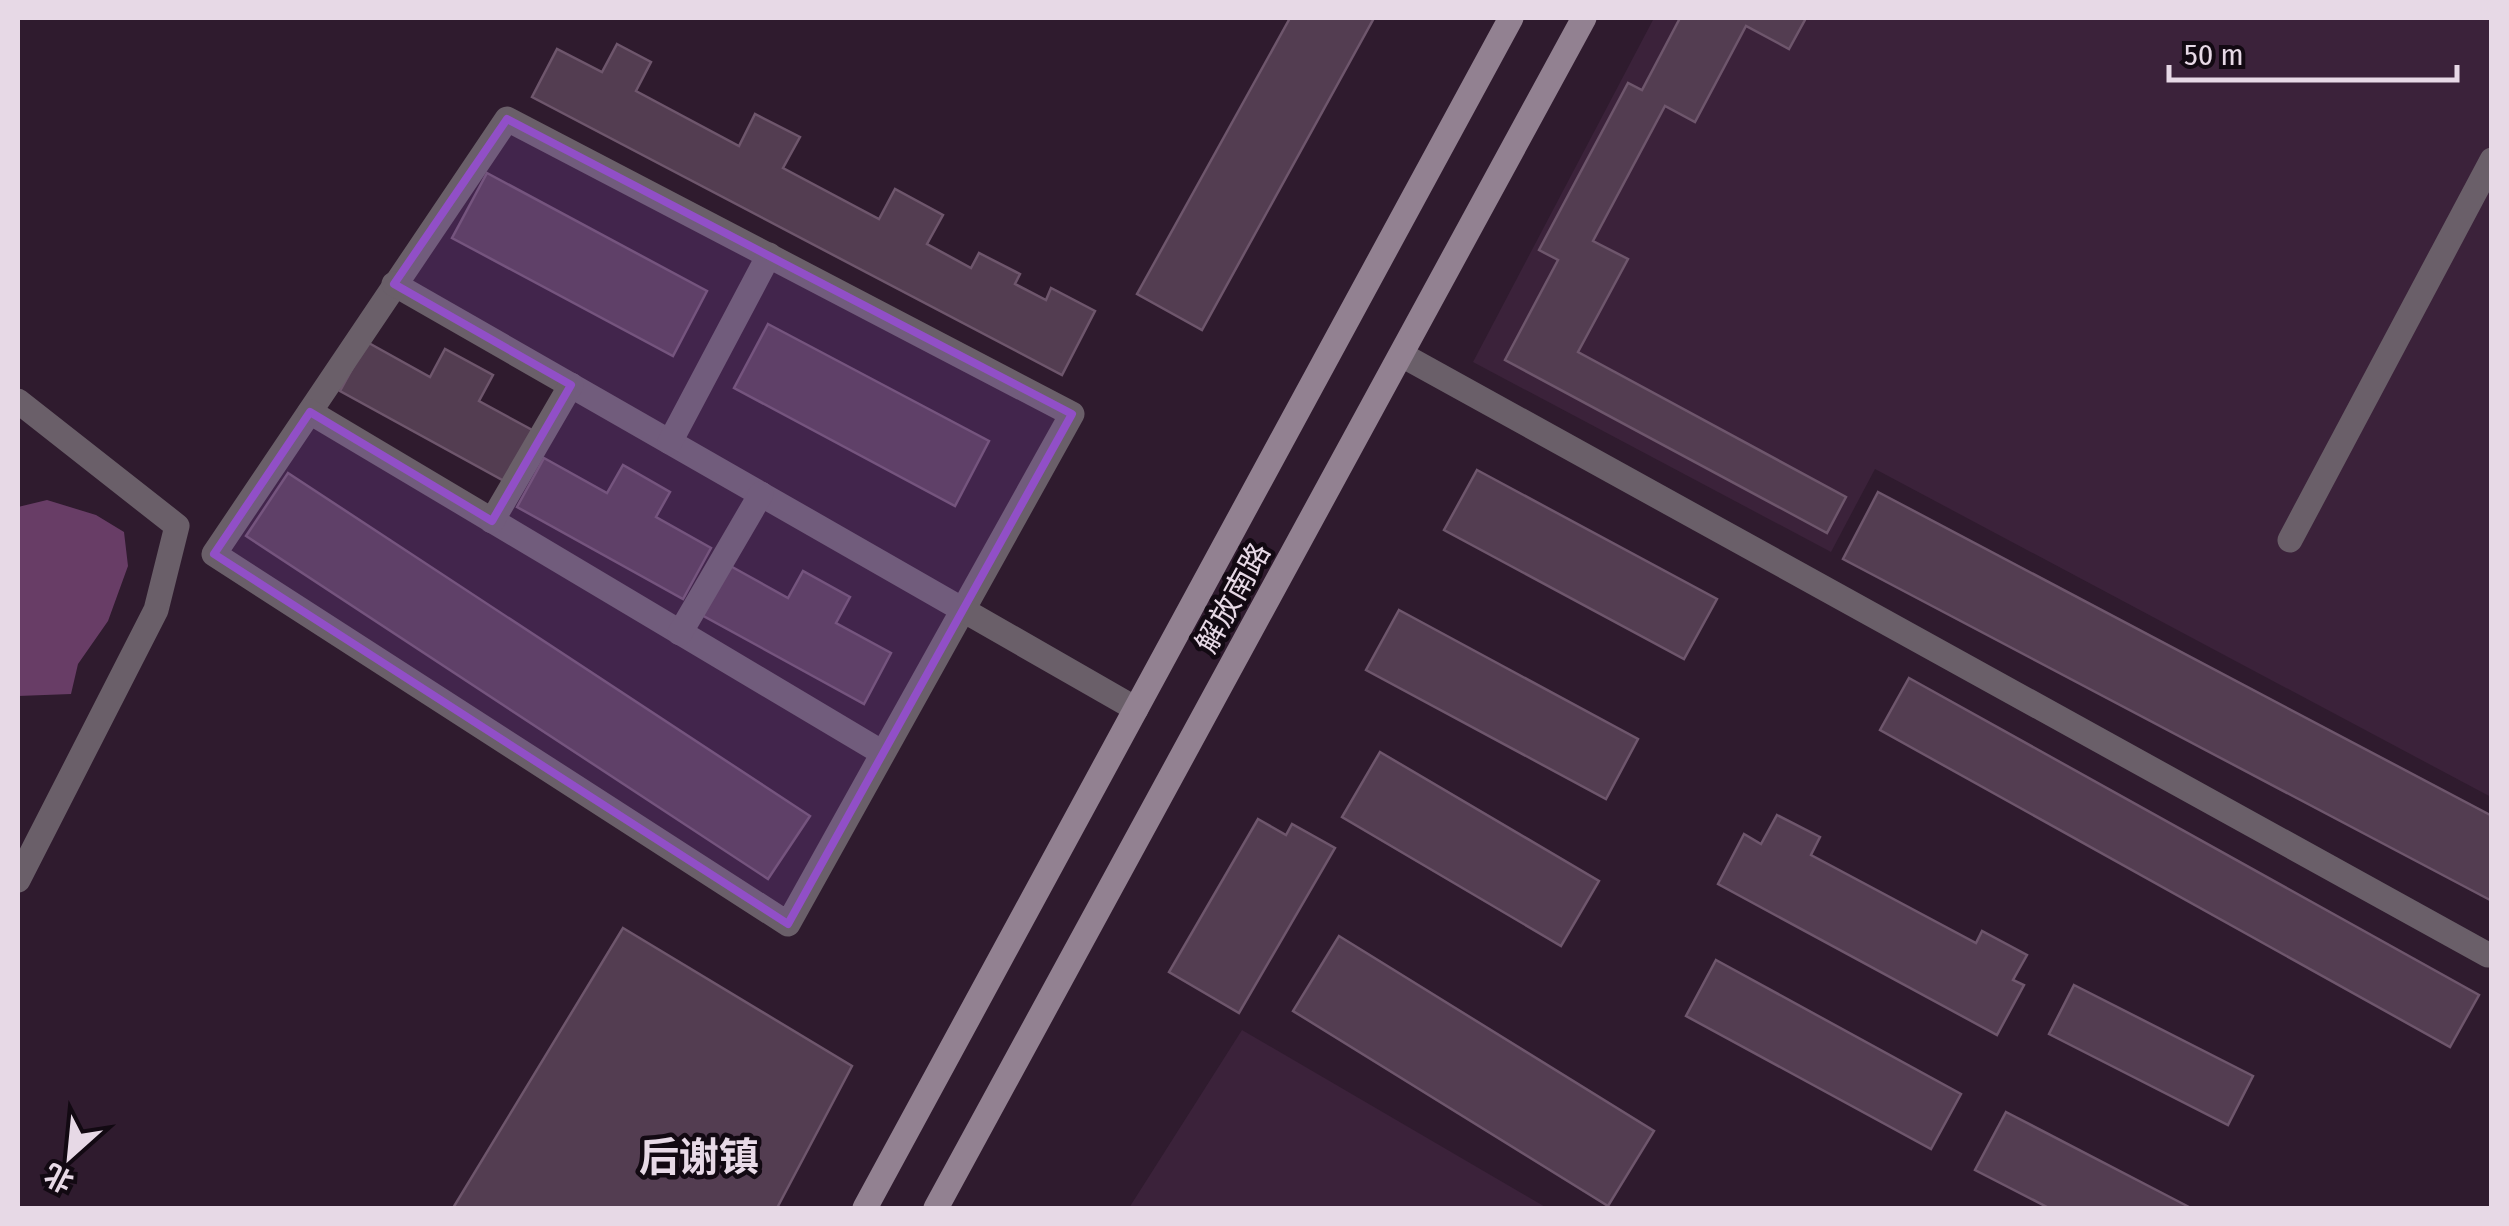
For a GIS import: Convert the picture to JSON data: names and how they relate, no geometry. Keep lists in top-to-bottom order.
{
  "streets": {
    "main road": ["解放南路"]
  },
  "districts": ["后谢镇"],
  "scale_bar": "50 m",
  "north": "bottom left"
}
